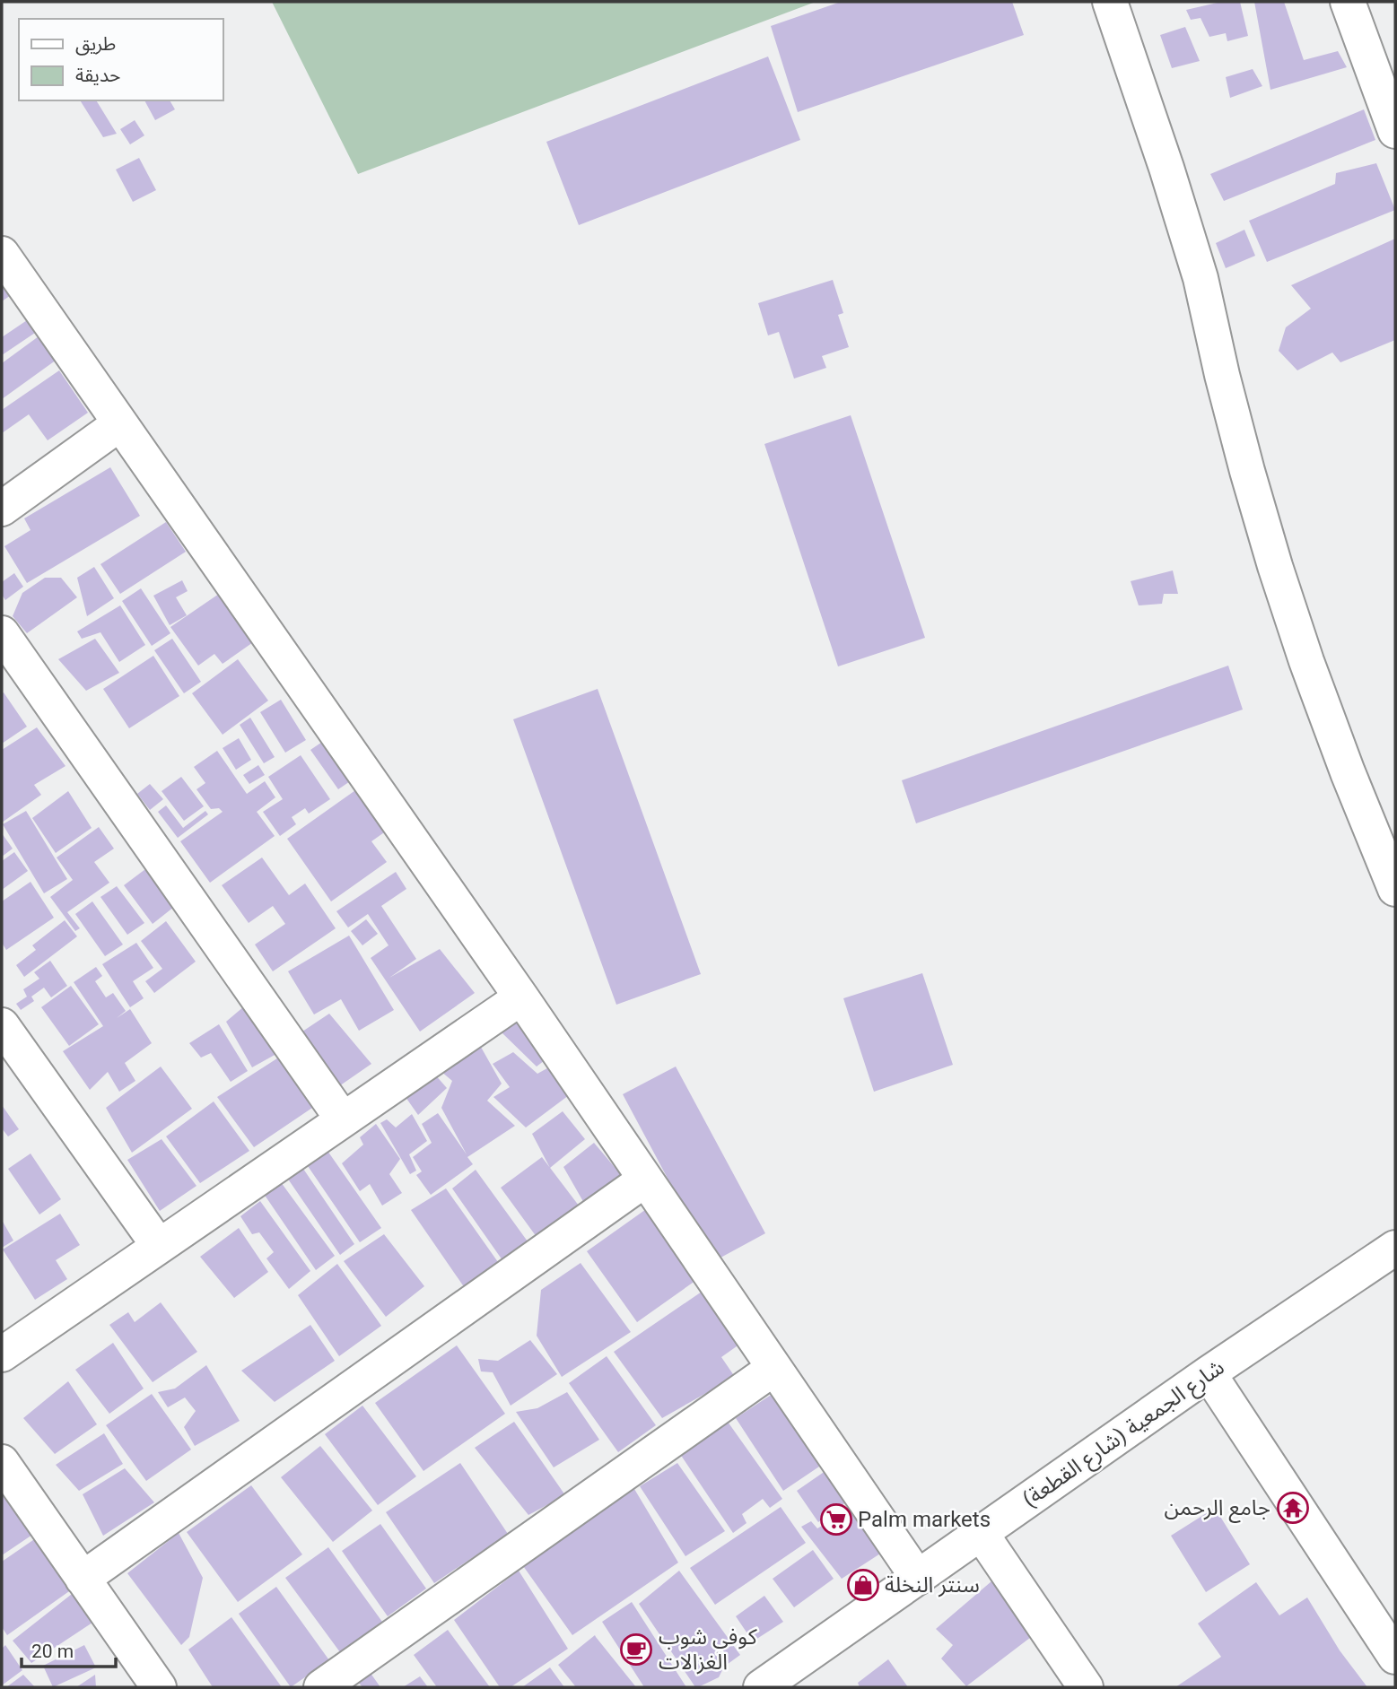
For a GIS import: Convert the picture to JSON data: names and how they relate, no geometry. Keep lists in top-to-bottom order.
{
  "streets": {
    "street": ["شارع الجمعية (شارع القطعة)"]
  },
  "places": {
    "temple": ["جامع الرحمن"],
    "supermarket": ["Palm markets"],
    "shop": ["سنتر النخلة"],
    "cafe": ["كوفي شوب الغزالات"]
  },
  "legend": ["طريق", "حديقة"],
  "scale_bar": "20 m"
}
